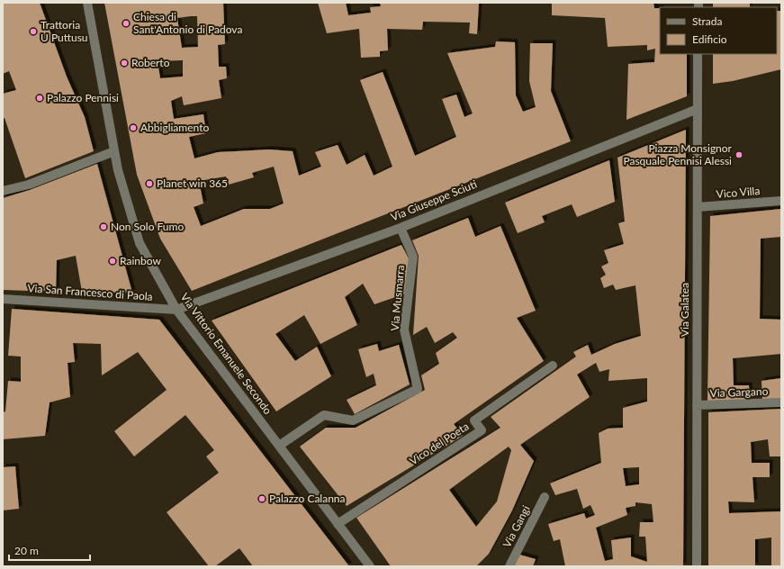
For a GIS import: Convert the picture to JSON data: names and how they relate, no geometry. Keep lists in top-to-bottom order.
{
  "streets": {
    "street": [
      "Vico Villa",
      "Via Giuseppe Sciuti",
      "Via San Francesco di Paola",
      "Via Musmarra",
      "Via Galatea",
      "Via Vittorio Emanuele Secondo",
      "Via Gargano",
      "Vico del Poeta",
      "Via Gangi"
    ]
  },
  "crossings": [
    ["Vico Villa", "Via Galatea"],
    ["Via Giuseppe Sciuti", "Via San Francesco di Paola"],
    ["Via Giuseppe Sciuti", "Via Musmarra"],
    ["Via Giuseppe Sciuti", "Via Galatea"],
    ["Via Giuseppe Sciuti", "Via Vittorio Emanuele Secondo"],
    ["Via San Francesco di Paola", "Via Vittorio Emanuele Secondo"],
    ["Via Musmarra", "Via Vittorio Emanuele Secondo"],
    ["Via Galatea", "Via Gargano"],
    ["Via Vittorio Emanuele Secondo", "Vico del Poeta"]
  ],
  "places": [
    "Chiesa di Sant'Antonio di Padova",
    "Trattoria U Puttusu",
    "Roberto",
    "Palazzo Pennisi",
    "Abbigliamento",
    "Piazza Monsignor Pasquale Pennisi Alessi",
    "Planet win 365",
    "Non Solo Fumo",
    "Rainbow",
    "Palazzo Calanna"
  ],
  "legend": ["Strada", "Edificio"],
  "scale_bar": "20 m"
}
